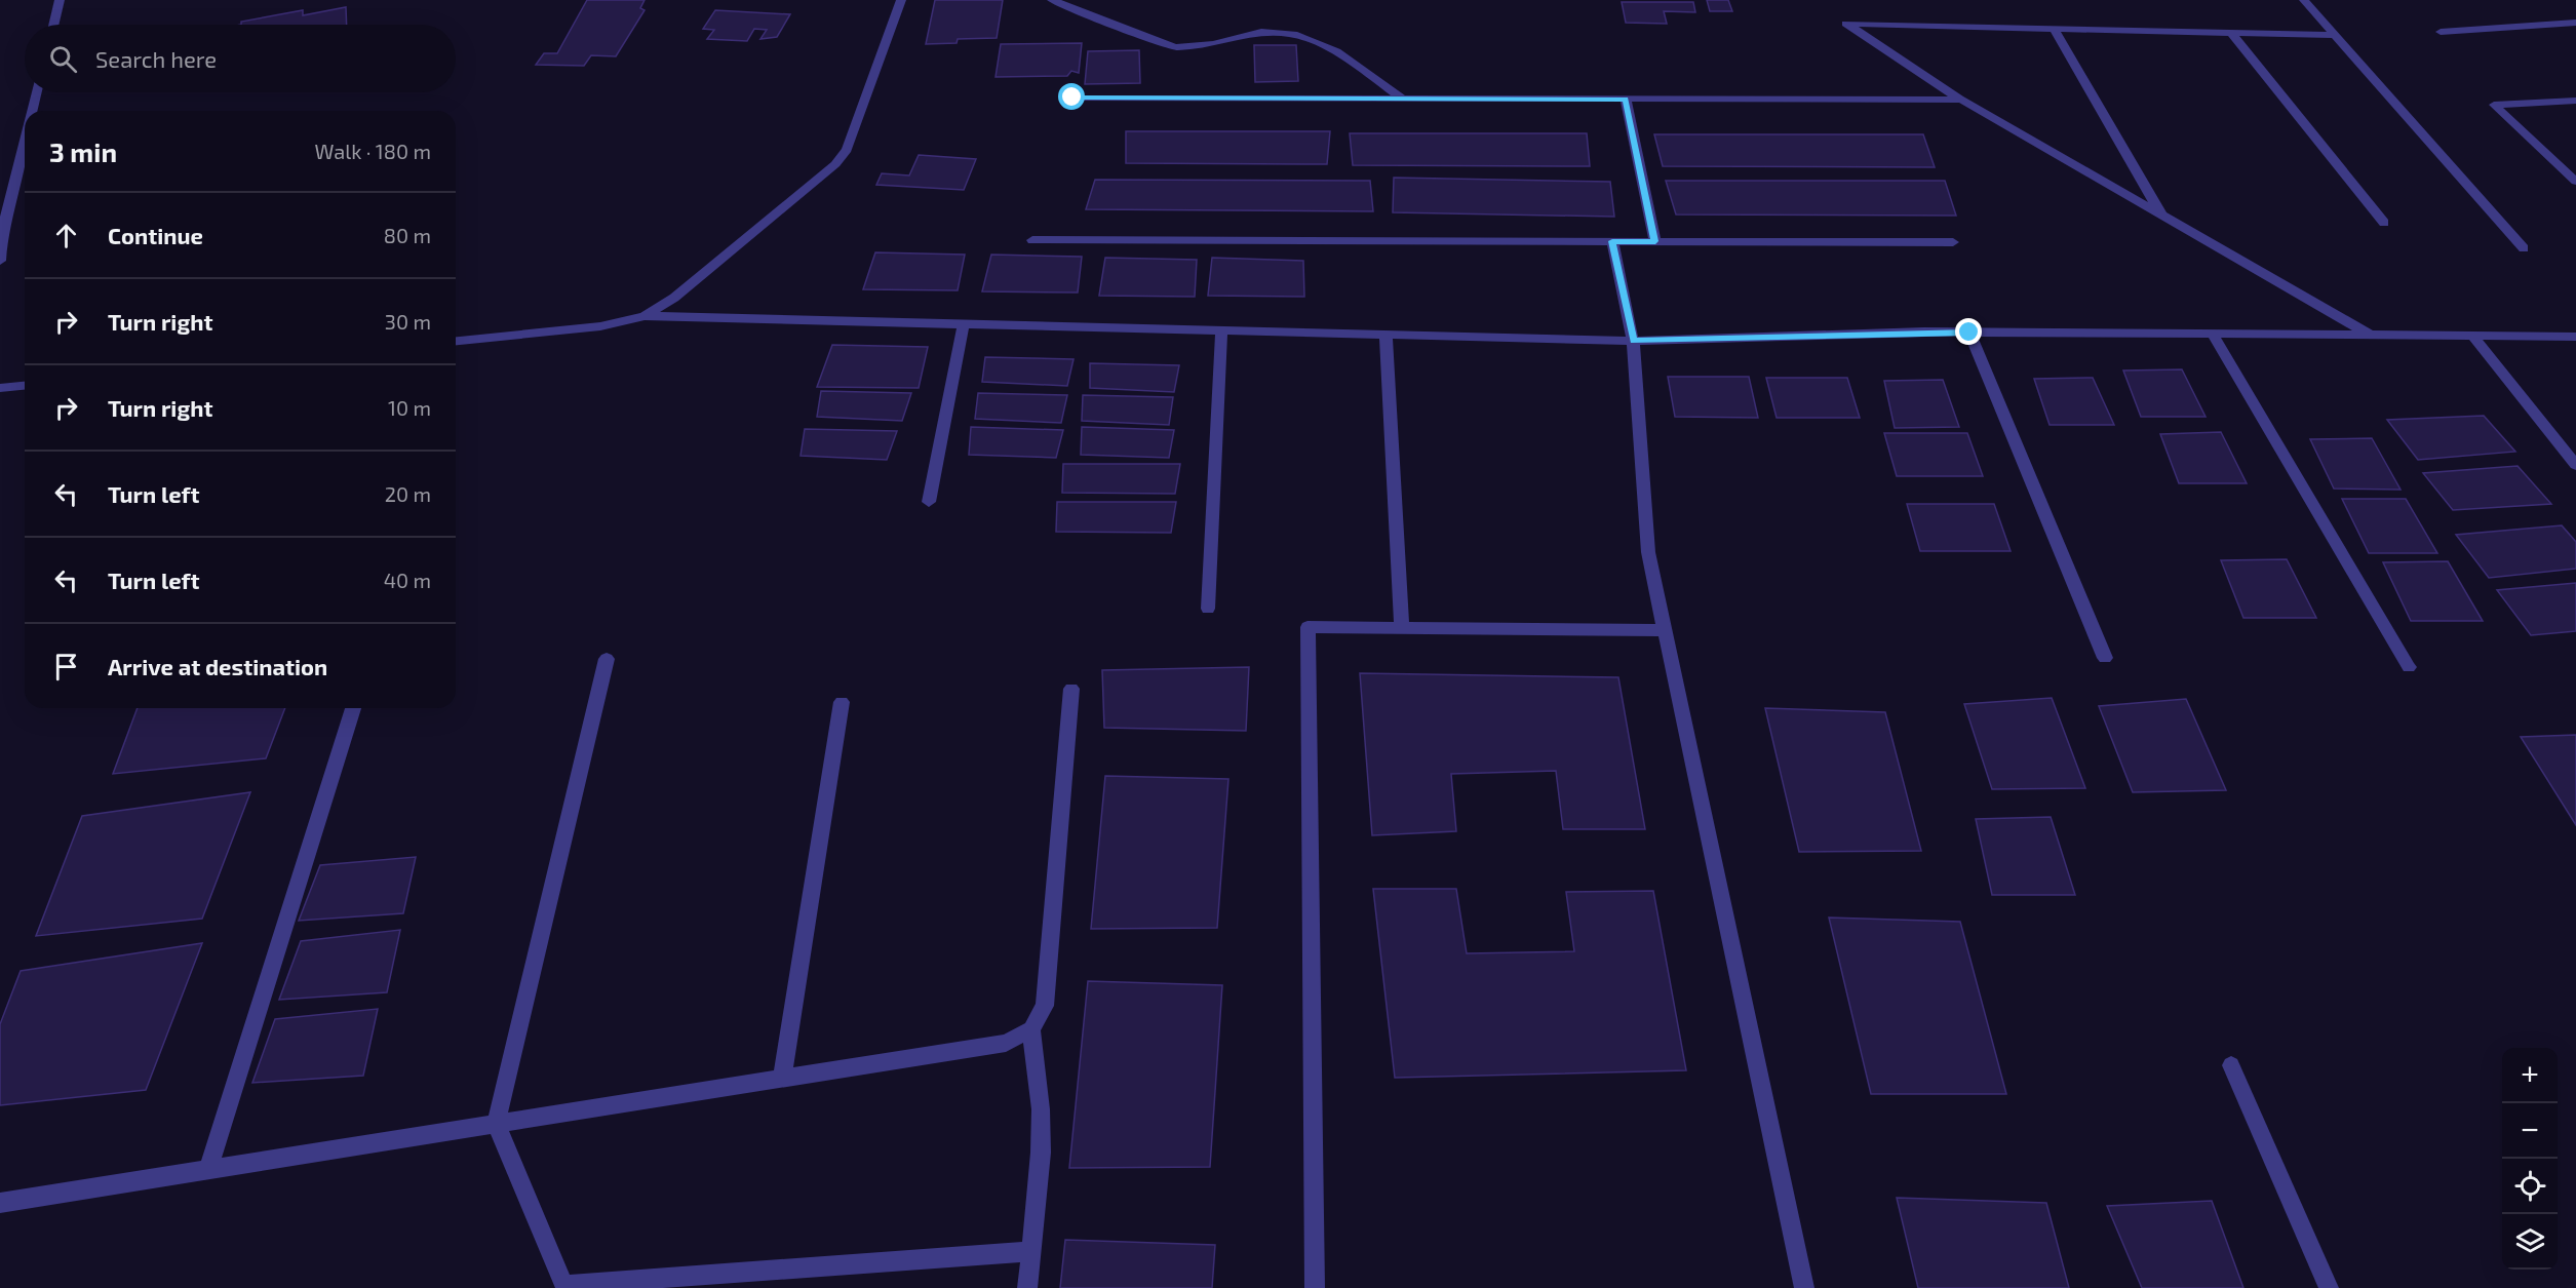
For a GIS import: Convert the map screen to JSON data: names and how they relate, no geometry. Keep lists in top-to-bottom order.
{
  "page": {
    "search": "Search here",
    "heading": ["3 min", "Walk · 180 m"],
    "list": [
      ["Continue", "80 m"],
      ["Turn right", "30 m"],
      ["Turn right", "10 m"],
      ["Turn left", "20 m"],
      ["Turn left", "40 m"],
      "Arrive at destination"
    ],
    "map_buttons": ["+", "−"]
  }
}
